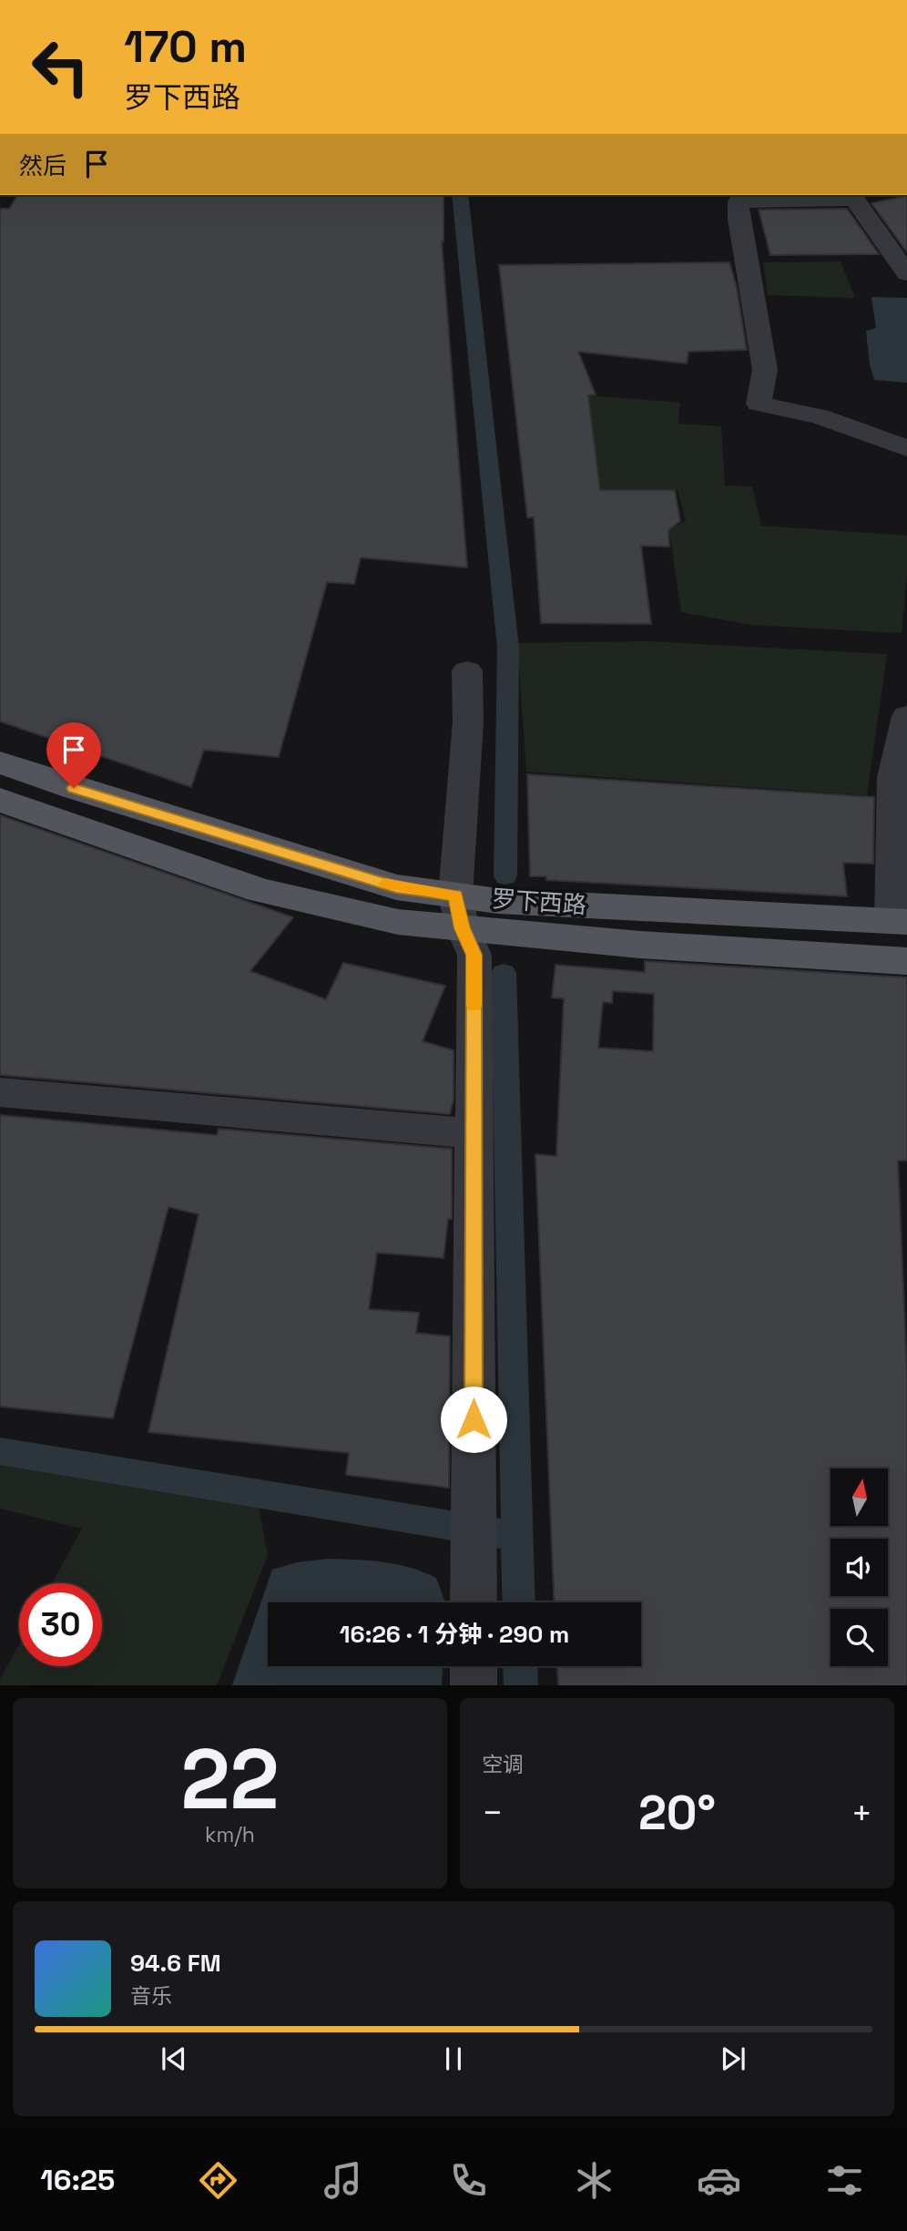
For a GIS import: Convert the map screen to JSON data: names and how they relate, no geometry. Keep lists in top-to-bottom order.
{
  "streets": {
    "main road": ["罗下西路"]
  },
  "north": "top",
  "page": {
    "turn": ["170 m", "罗下西路"],
    "then": "然后",
    "limit": "30",
    "trip": "16:26 · 1 分钟 · 290 m",
    "tile": [
      ["22", "km/h"],
      "空调"
    ],
    "heat": ["−", "20°", "+"],
    "song": ["94.6 FM", "音乐"],
    "tabs": "16:25"
  }
}
